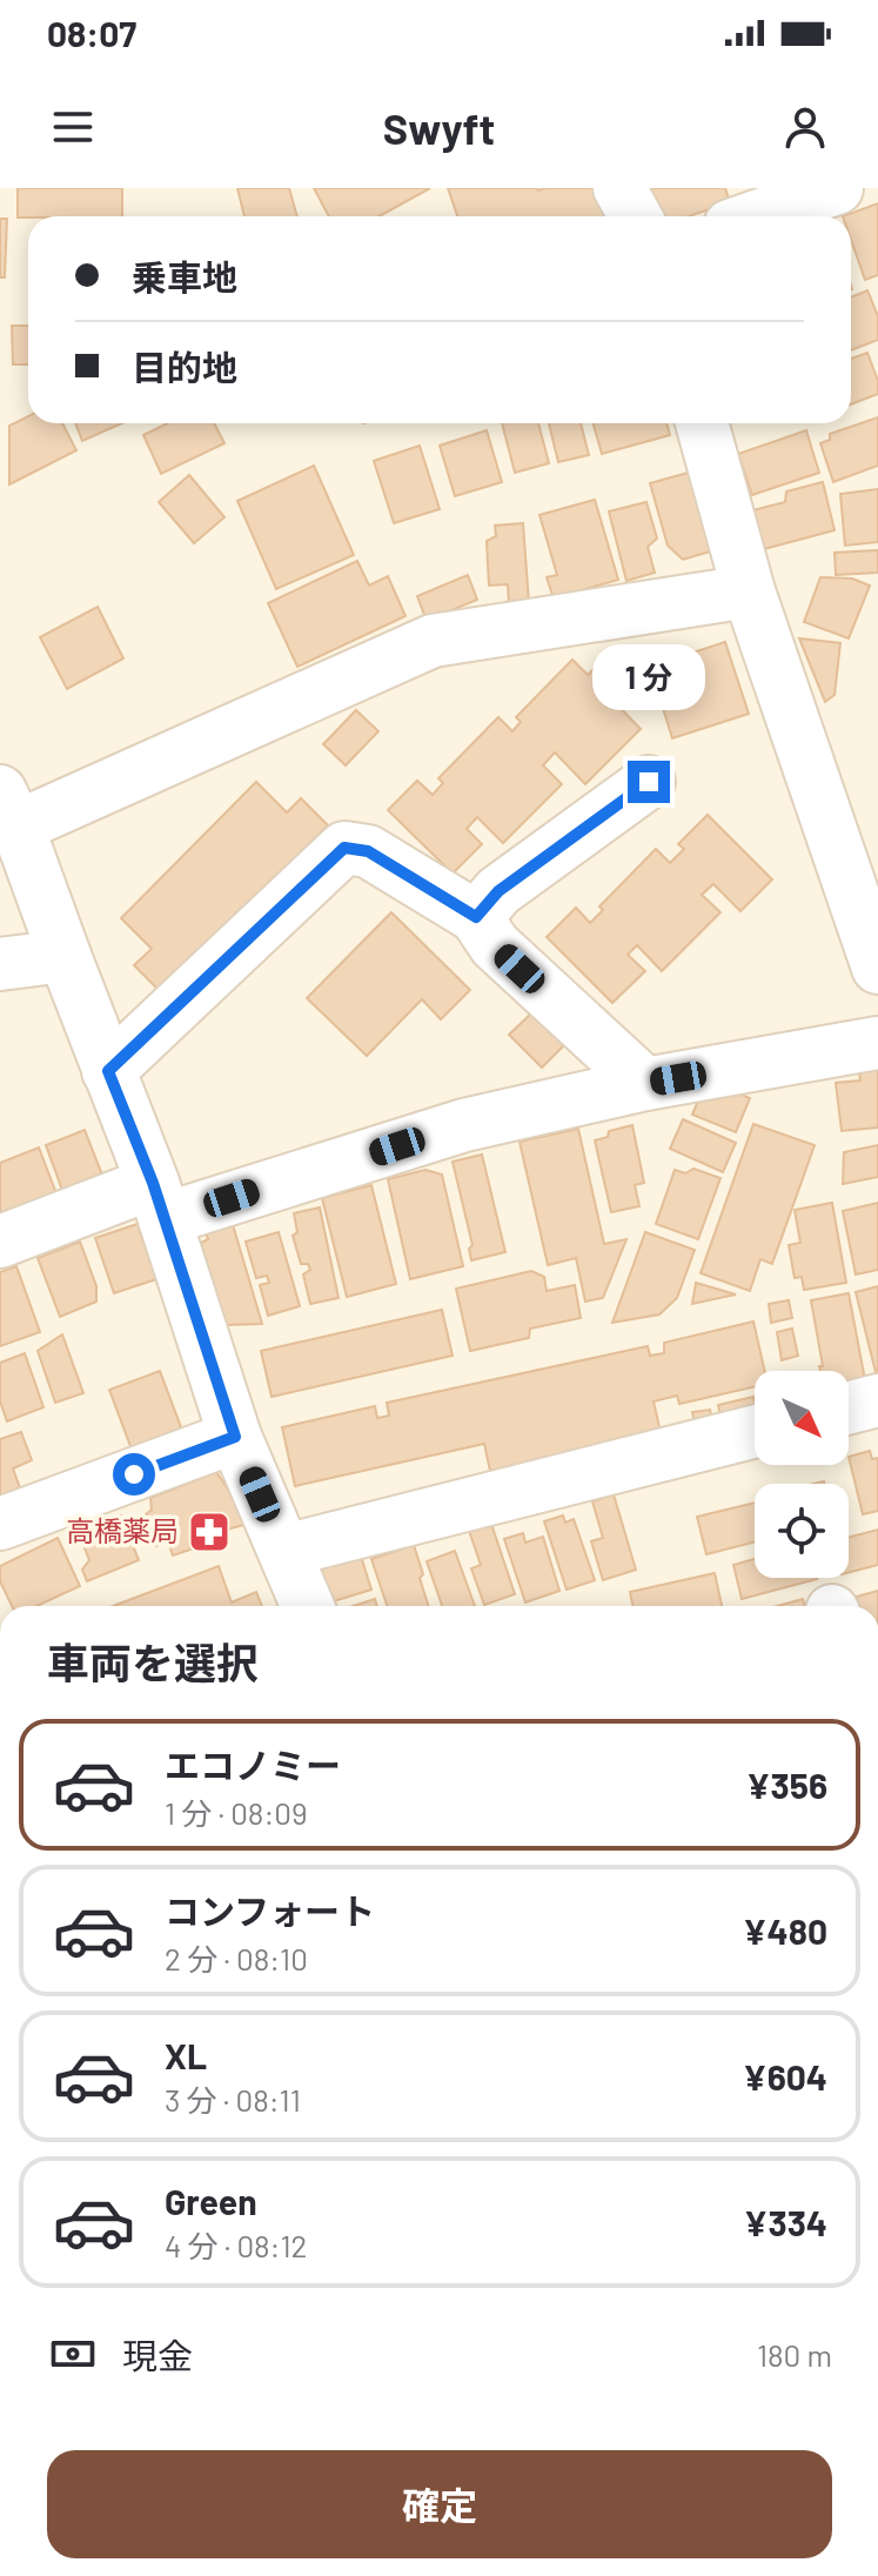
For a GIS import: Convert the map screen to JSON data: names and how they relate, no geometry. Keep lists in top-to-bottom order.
{
  "places": {
    "pharmacy": ["高橋薬局"]
  },
  "north": "bottom right",
  "page": {
    "status": "08:07",
    "header": "Swyft",
    "banner": ["乗車地", "目的地"],
    "bubble": "1 分",
    "heading": "車両を選択",
    "list": [
      {
        "name": "エコノミー",
        "note": "1 分 · 08:09",
        "value": "¥356"
      },
      {
        "name": "コンフォート",
        "note": "2 分 · 08:10",
        "value": "¥480"
      },
      {
        "name": "XL",
        "note": "3 分 · 08:11",
        "value": "¥604"
      },
      {
        "name": "Green",
        "note": "4 分 · 08:12",
        "value": "¥334"
      }
    ],
    "pay": ["現金", "180 m"],
    "buttons": "確定"
  }
}
